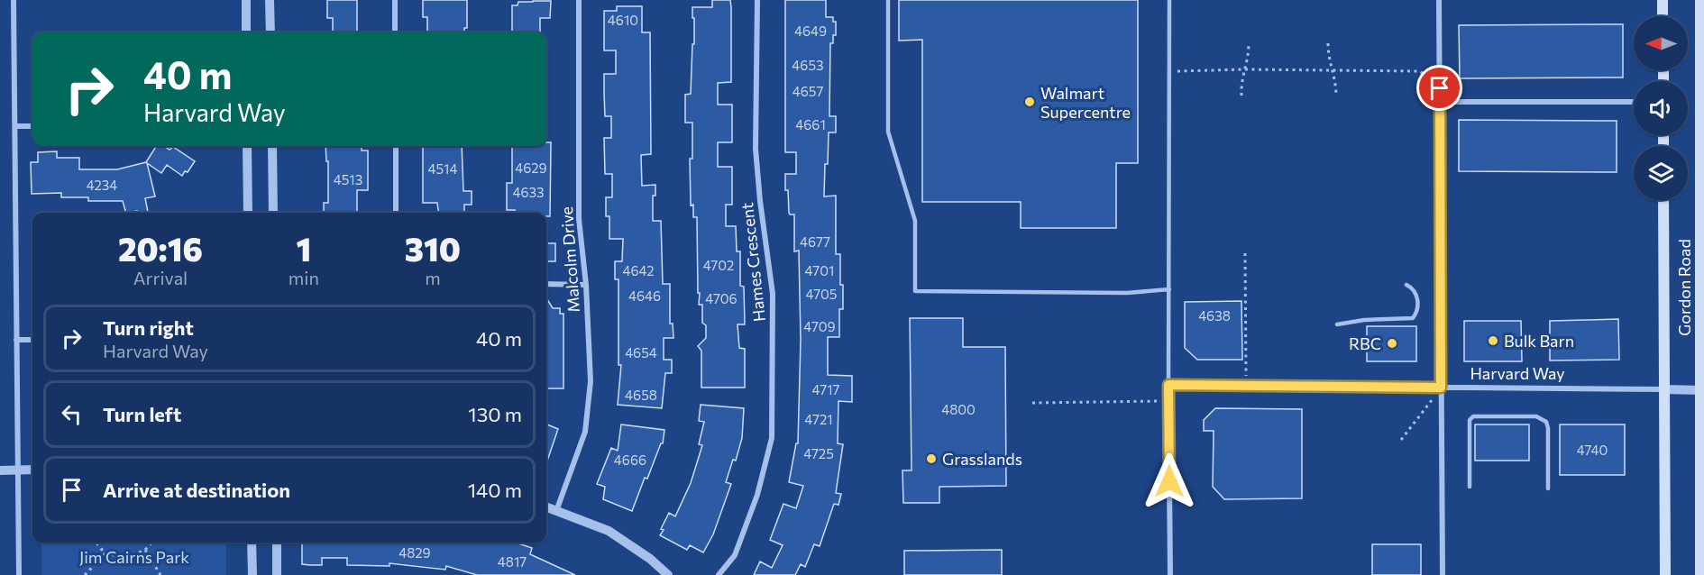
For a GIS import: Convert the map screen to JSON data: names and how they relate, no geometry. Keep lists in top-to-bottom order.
{
  "streets": {
    "main road": ["Gordon Road"],
    "street": ["Malcolm Drive", "Hames Crescent", "Harvard Way"]
  },
  "crossings": [
    ["Gordon Road", "Harvard Way"]
  ],
  "parks": ["Jim Cairns Park"],
  "places": [
    "Walmart Supercentre",
    "Bulk Barn",
    "RBC",
    "Grasslands"
  ],
  "house_numbers": [
    "4610",
    "4649",
    "4653",
    "4657",
    "4661",
    "4629",
    "4514",
    "4513",
    "4234",
    "4633",
    "4677",
    "4702",
    "4642",
    "4701",
    "4705",
    "4646",
    "4706",
    "4638",
    "4709",
    "4654",
    "4717",
    "4658",
    "4800",
    "4721",
    "4740",
    "4725",
    "4666",
    "4829",
    "4817"
  ],
  "north": "left",
  "page": {
    "turn": ["40 m", "Harvard Way"],
    "eta": [
      "20:16",
      "Arrival",
      "1",
      "min",
      "310",
      "m"
    ],
    "list": [
      {
        "name": "Turn right",
        "note": "Harvard Way",
        "value": "40 m"
      },
      {
        "name": "Turn left",
        "value": "130 m"
      },
      {
        "name": "Arrive at destination",
        "value": "140 m"
      }
    ]
  }
}
